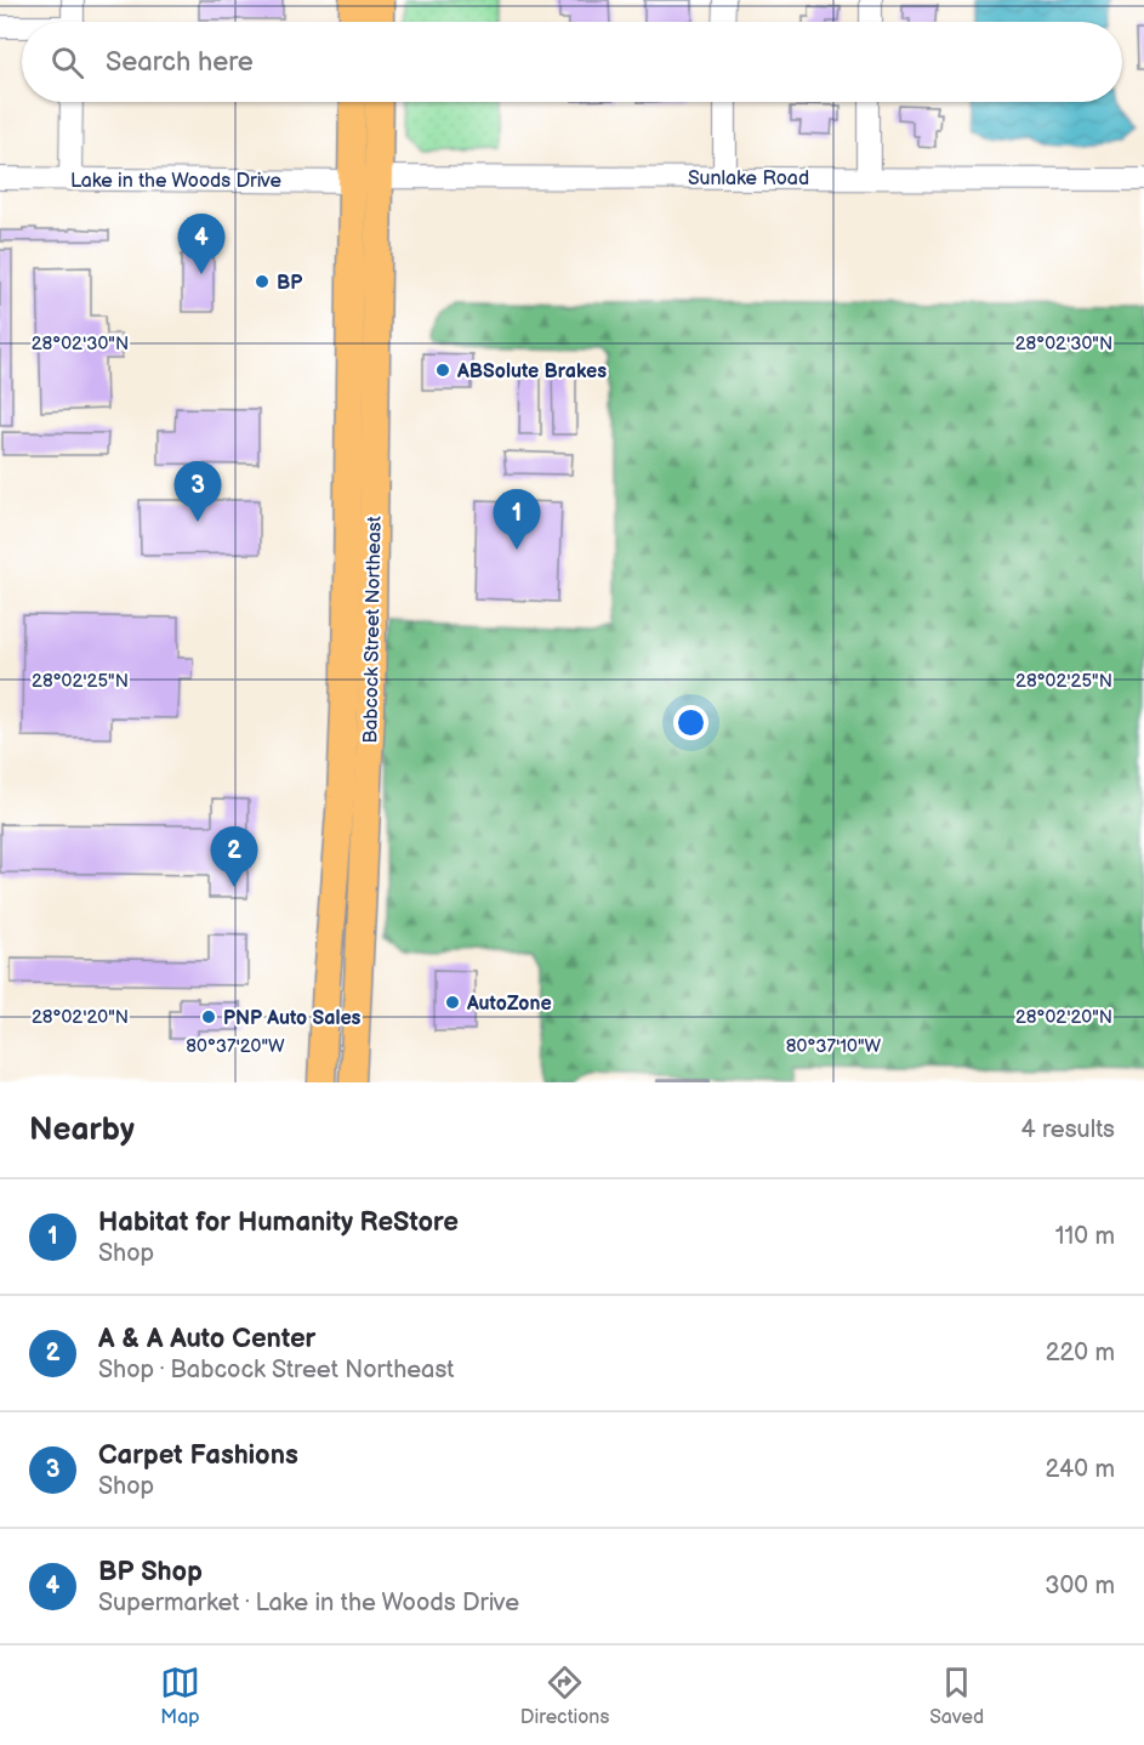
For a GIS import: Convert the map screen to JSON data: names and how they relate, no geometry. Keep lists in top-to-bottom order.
{
  "streets": {
    "main road": ["Babcock Street Northeast"],
    "street": ["Sunlake Road", "Lake in the Woods Drive"]
  },
  "crossings": [
    ["Sunlake Road", "Lake in the Woods Drive"],
    ["Sunlake Road", "Babcock Street Northeast"],
    ["Lake in the Woods Drive", "Babcock Street Northeast"]
  ],
  "places": [
    "BP",
    "ABSolute Brakes",
    "AutoZone",
    "PNP Auto Sales"
  ],
  "page": {
    "search": "Search here",
    "pins": [
      "4",
      "3",
      "1",
      "2"
    ],
    "heading": ["Nearby", "4 results"],
    "list": [
      {
        "mark": "1",
        "name": "Habitat for Humanity ReStore",
        "note": "Shop",
        "value": "110 m"
      },
      {
        "mark": "2",
        "name": "A & A Auto Center",
        "note": "Shop · Babcock Street Northeast",
        "value": "220 m"
      },
      {
        "mark": "3",
        "name": "Carpet Fashions",
        "note": "Shop",
        "value": "240 m"
      },
      {
        "mark": "4",
        "name": "BP Shop",
        "note": "Supermarket · Lake in the Woods Drive",
        "value": "300 m"
      }
    ],
    "nav": ["Map", "Directions", "Saved"]
  },
  "coordinates": [
    "28°02'30\"N",
    "28°02'25\"N",
    "28°02'20\"N",
    "80°37'20\"W",
    "80°37'10\"W"
  ]
}
